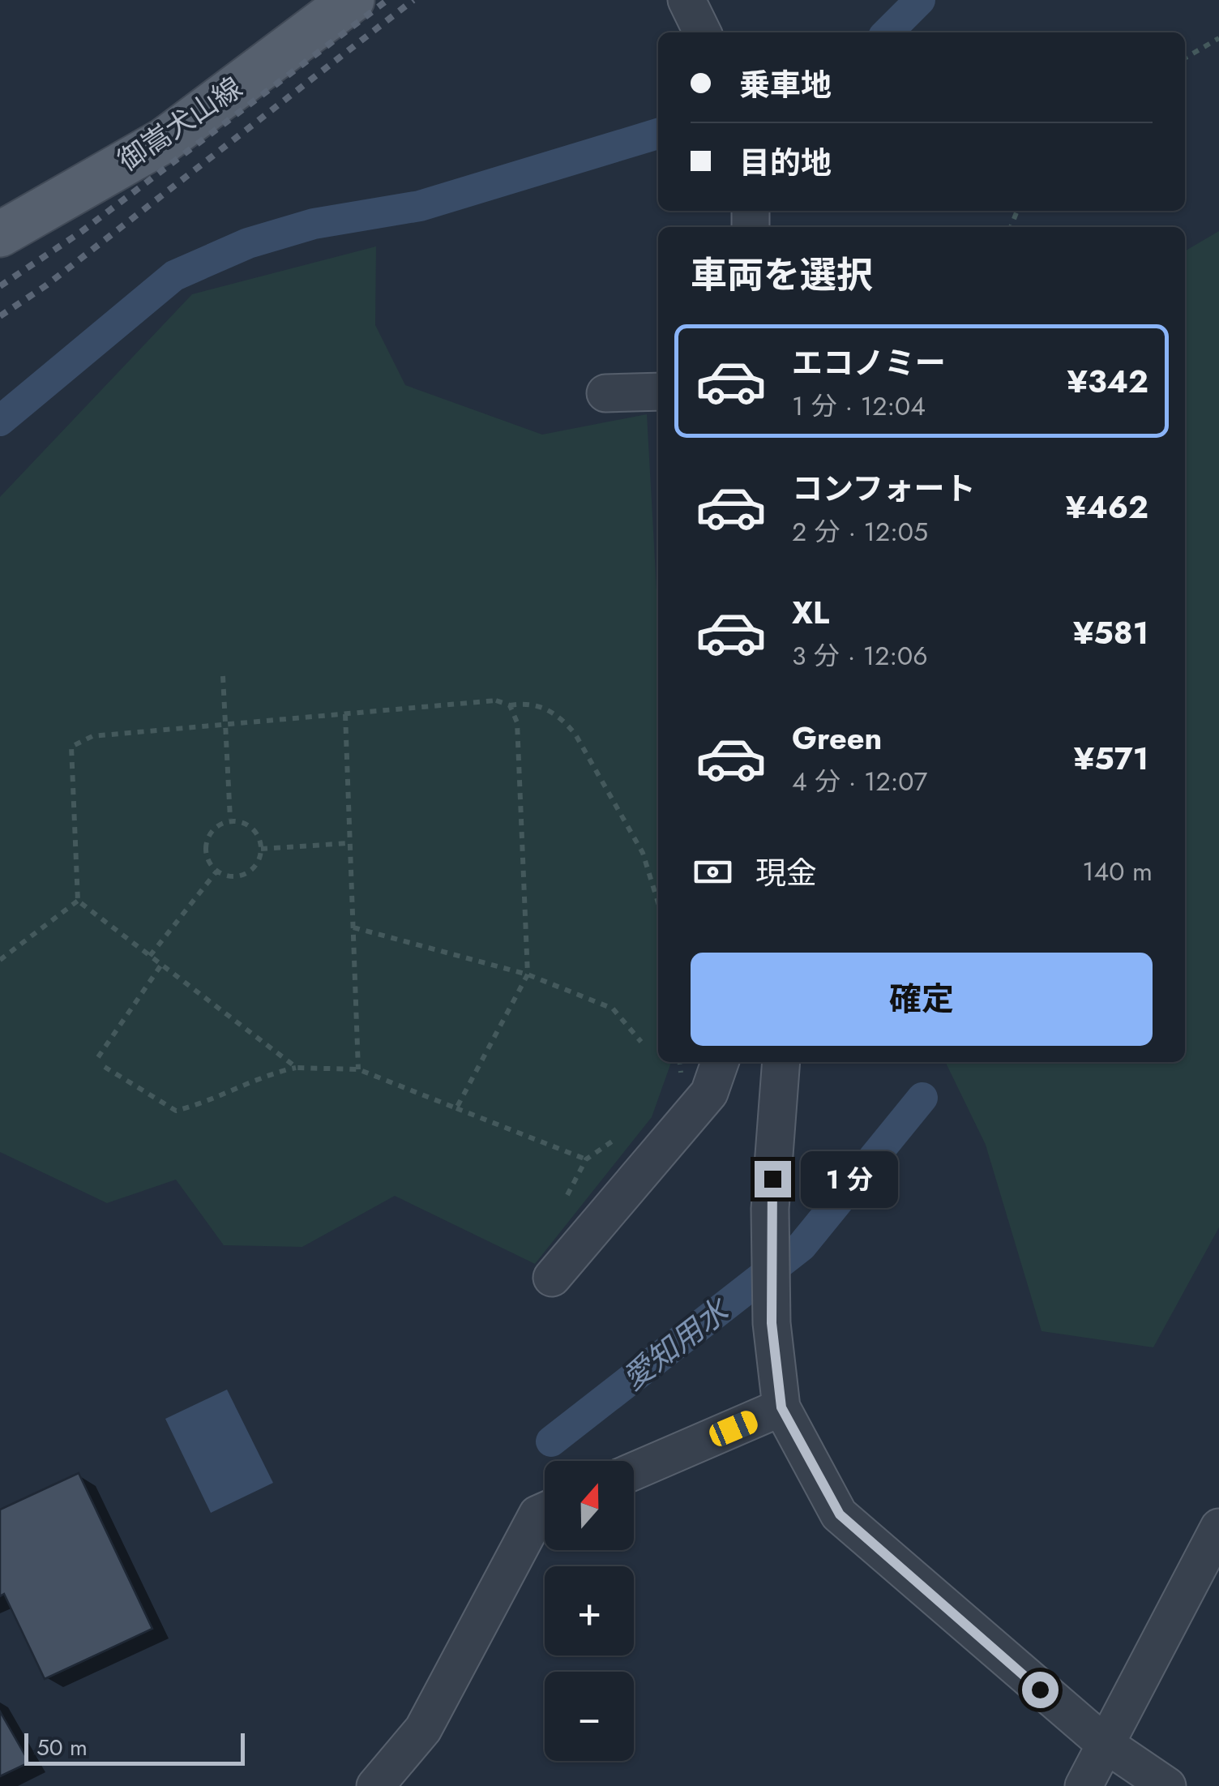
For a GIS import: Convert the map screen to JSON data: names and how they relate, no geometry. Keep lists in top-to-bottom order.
{
  "streets": {
    "main road": ["御嵩犬山線"]
  },
  "water": ["愛知用水"],
  "scale_bar": "50 m",
  "north": "top",
  "page": {
    "banner": ["乗車地", "目的地"],
    "heading": "車両を選択",
    "list": [
      {
        "name": "エコノミー",
        "note": "1 分 · 12:04",
        "value": "¥342"
      },
      {
        "name": "コンフォート",
        "note": "2 分 · 12:05",
        "value": "¥462"
      },
      {
        "name": "XL",
        "note": "3 分 · 12:06",
        "value": "¥581"
      },
      {
        "name": "Green",
        "note": "4 分 · 12:07",
        "value": "¥571"
      }
    ],
    "pay": ["現金", "140 m"],
    "buttons": "確定",
    "bubble": "1 分",
    "map_buttons": ["+", "−"],
    "scale": "50 m"
  }
}
